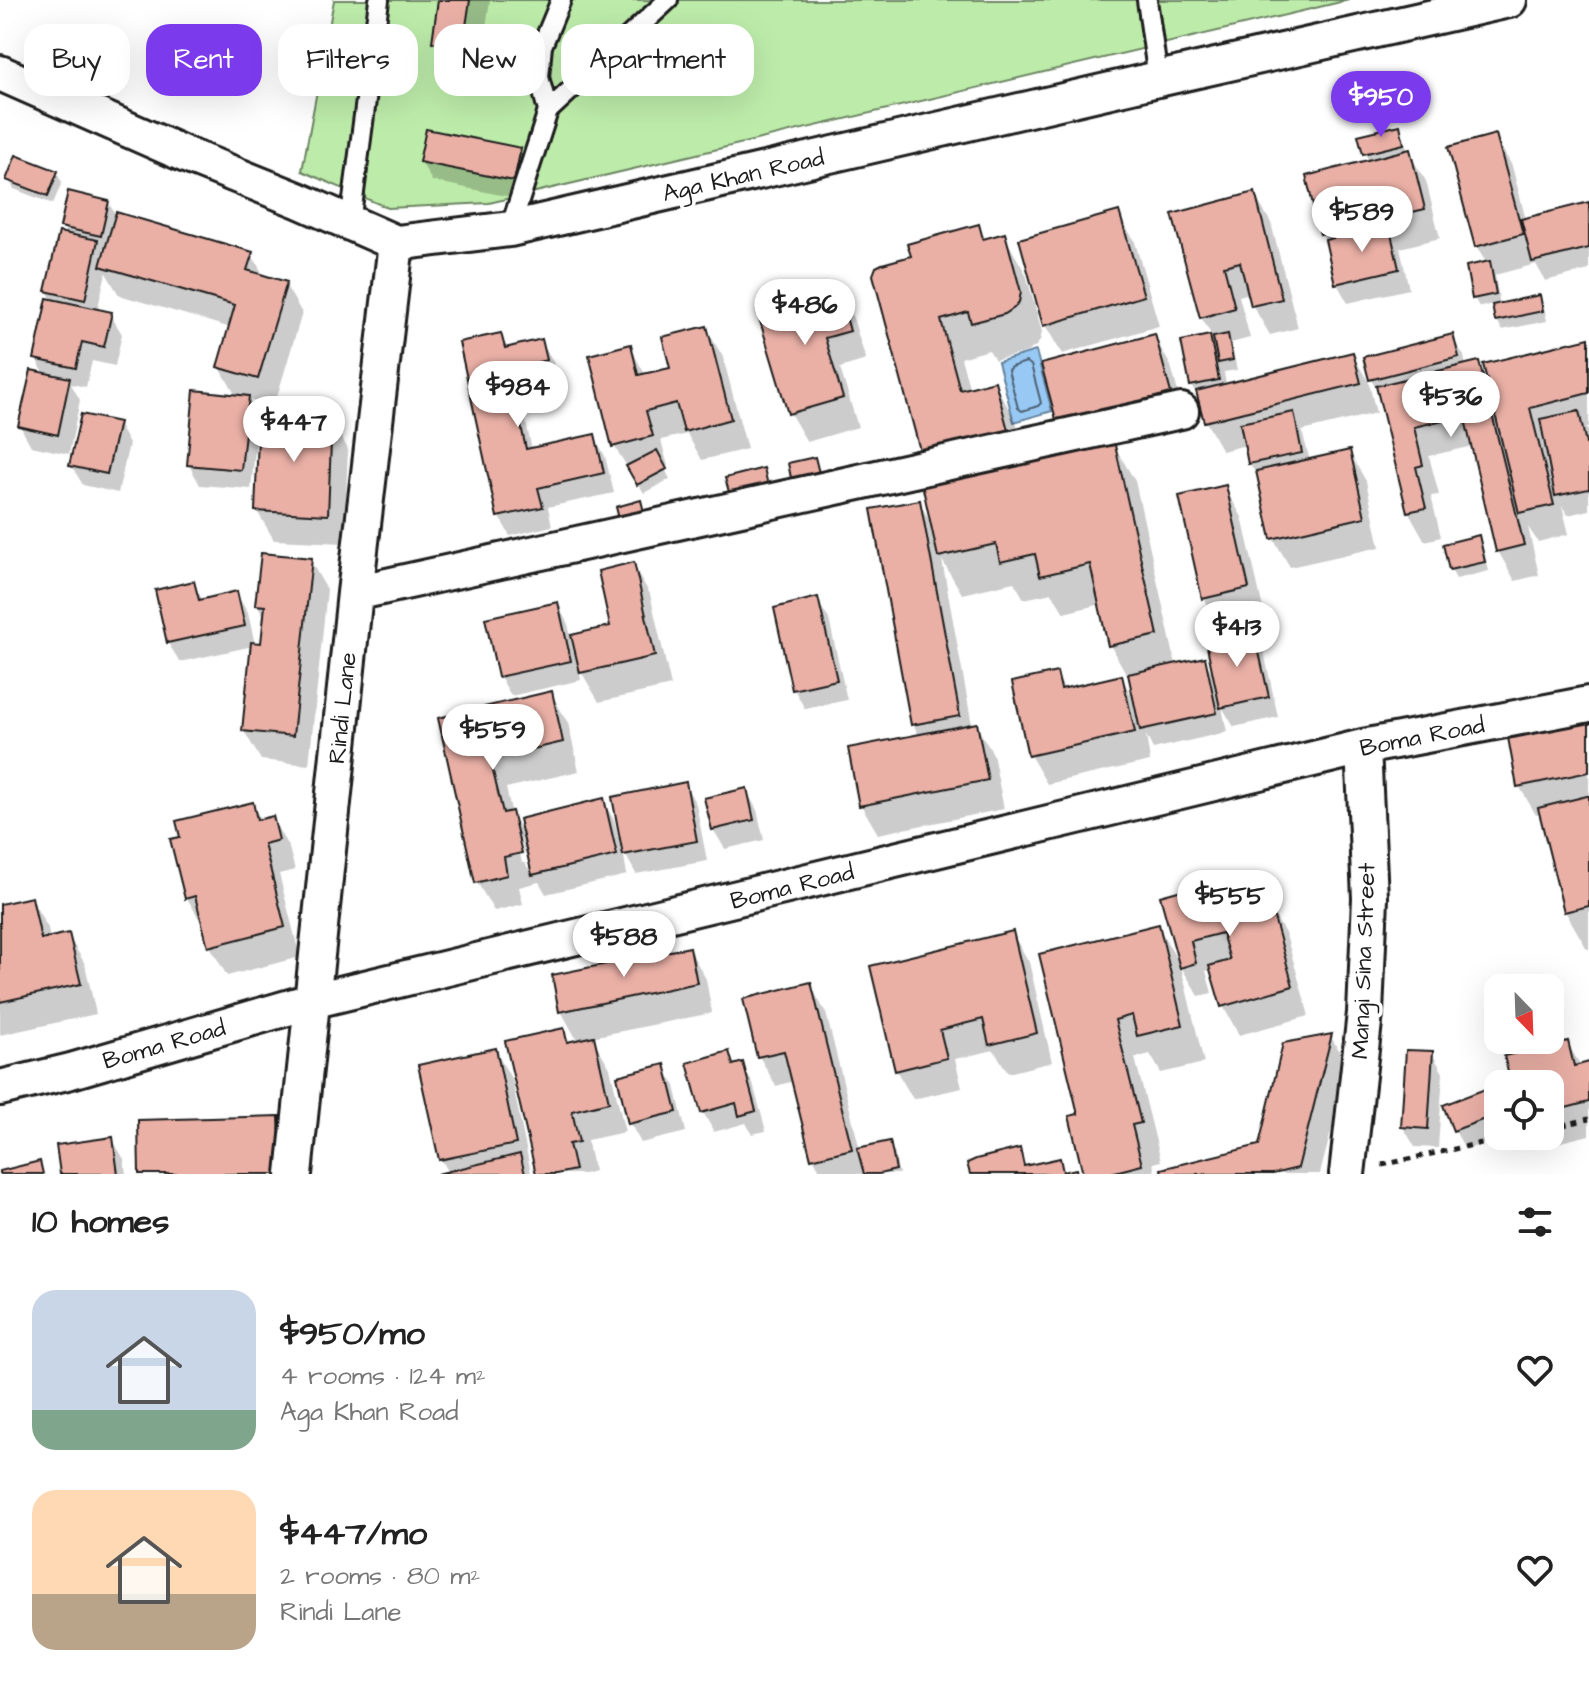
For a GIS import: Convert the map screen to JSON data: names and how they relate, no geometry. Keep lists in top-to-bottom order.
{
  "streets": {
    "street": [
      "Aga Khan Road",
      "Rindi Lane",
      "Boma Road",
      "Mangi Sina Street"
    ]
  },
  "crossings": [
    ["Aga Khan Road", "Rindi Lane"],
    ["Rindi Lane", "Boma Road"],
    ["Boma Road", "Mangi Sina Street"]
  ],
  "north": "bottom right",
  "page": {
    "chip": [
      "Buy",
      "Rent",
      "Filters",
      "New",
      "Apartment"
    ],
    "price": [
      "$950",
      "$589",
      "$486",
      "$984",
      "$536",
      "$447",
      "$413",
      "$559",
      "$555",
      "$588"
    ],
    "heading": "10 homes",
    "list": [
      {
        "name": "$950/mo",
        "note": "4 rooms · 124 m² · Aga Khan Road"
      },
      {
        "name": "$447/mo",
        "note": "2 rooms · 80 m² · Rindi Lane"
      }
    ]
  }
}
